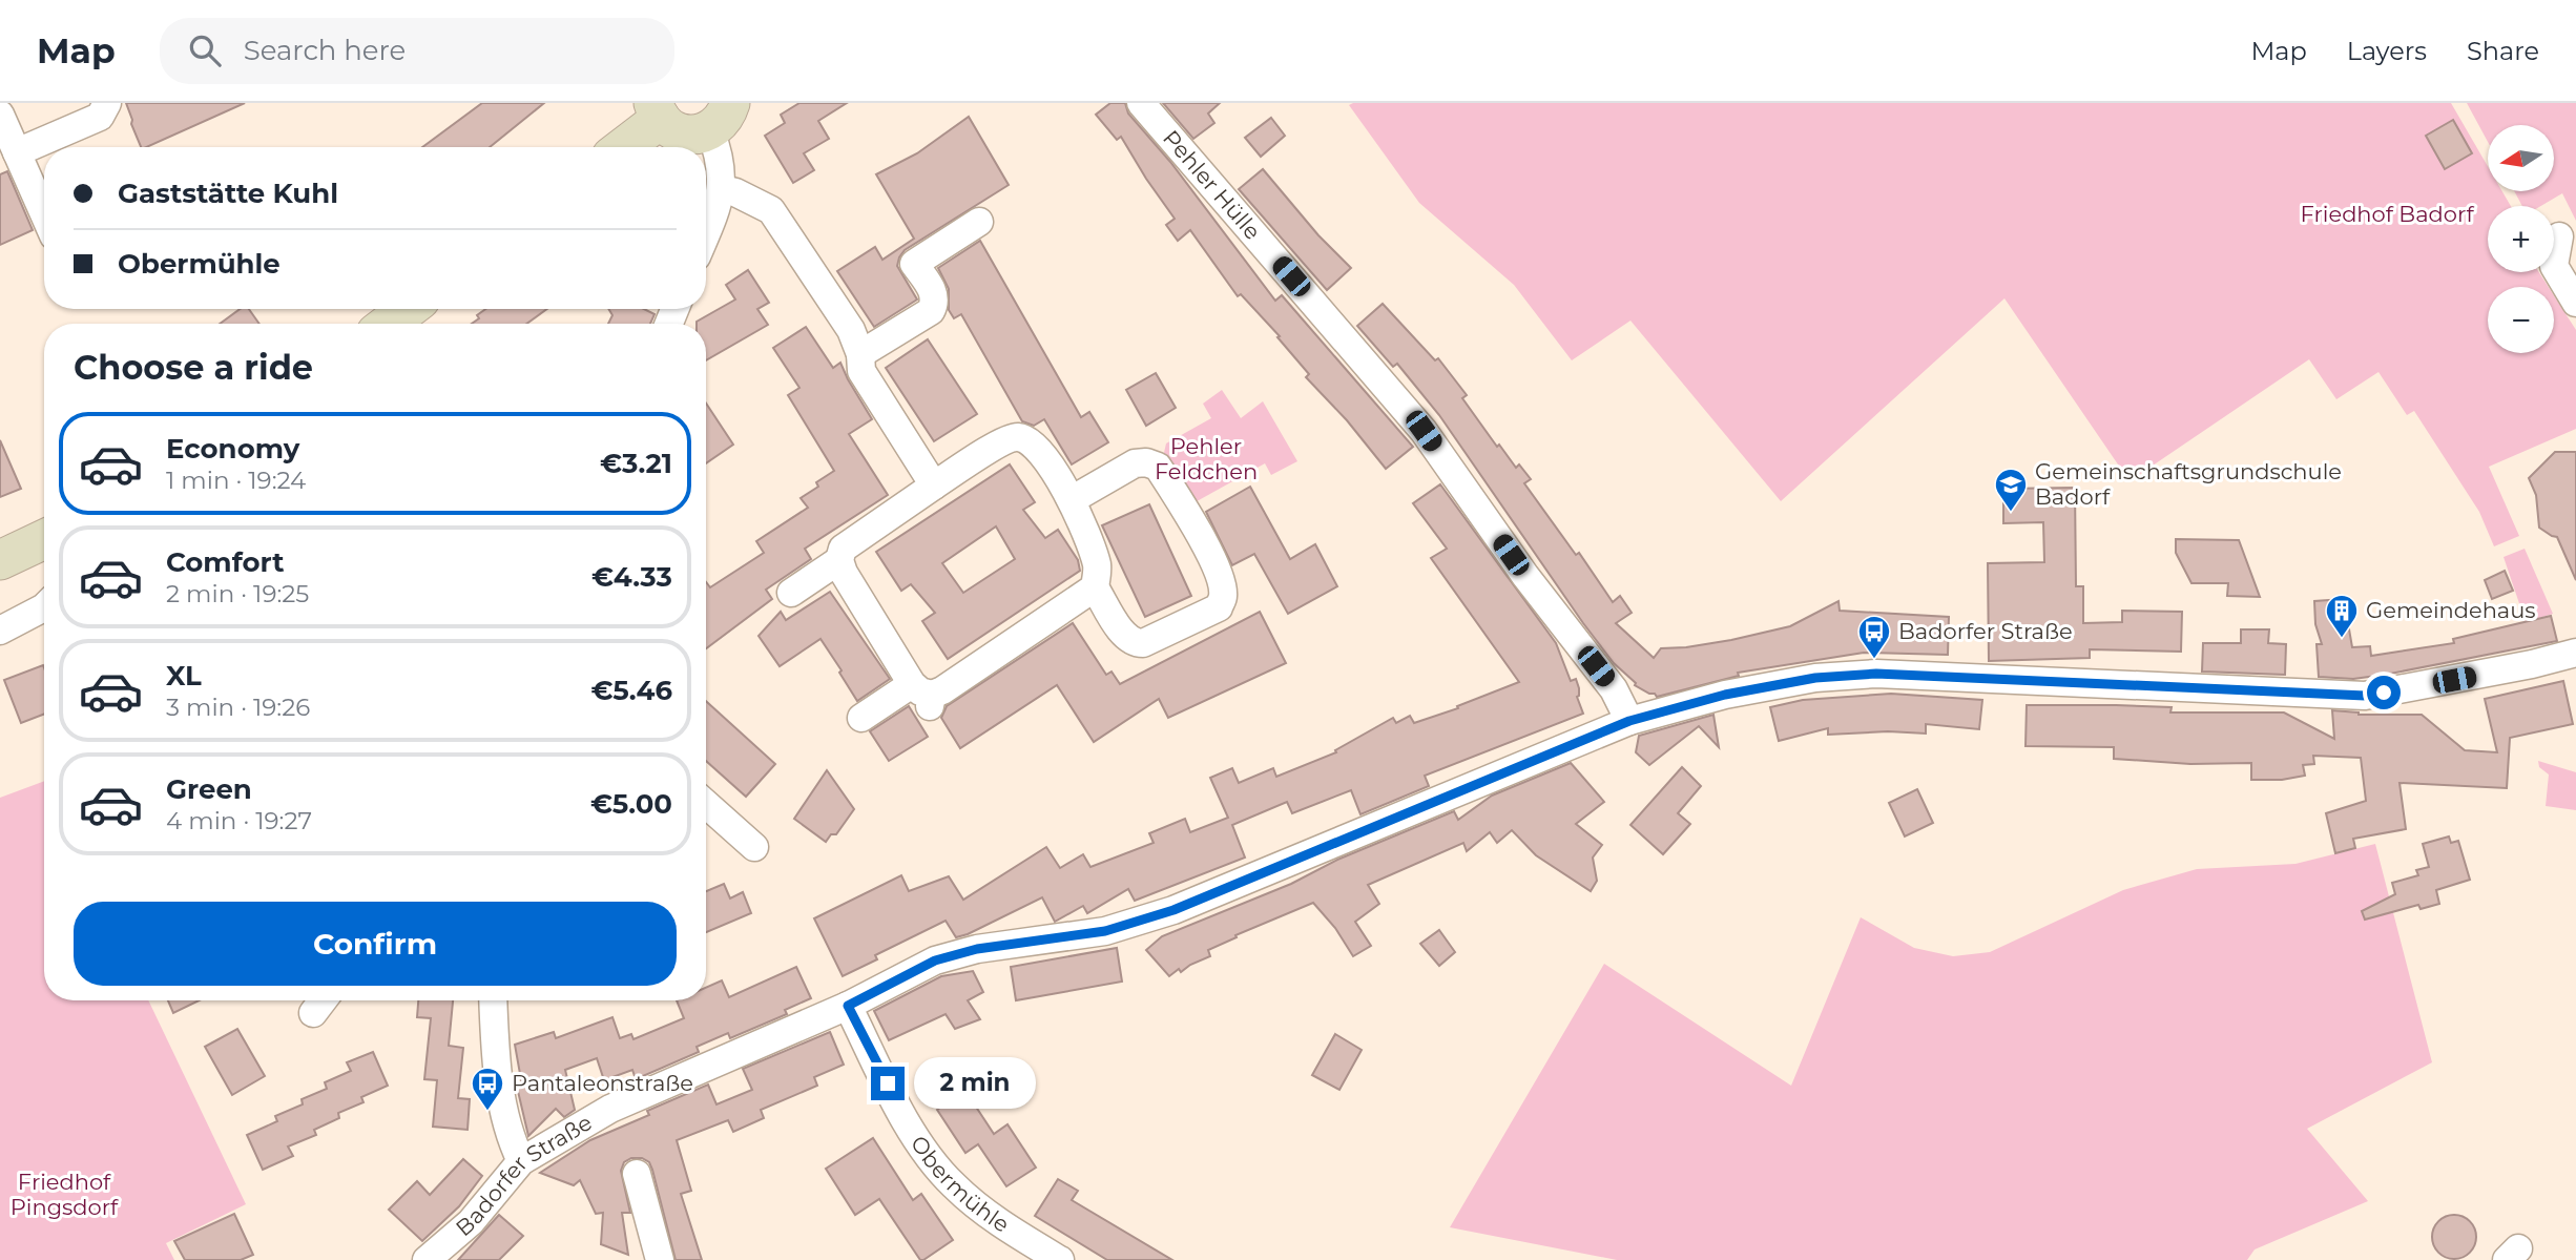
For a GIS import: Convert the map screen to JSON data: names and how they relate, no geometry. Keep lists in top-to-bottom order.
{
  "streets": {
    "street": ["Pehler Hülle", "Badorfer Straße", "Obermühle"]
  },
  "crossings": [
    ["Pehler Hülle", "Badorfer Straße"],
    ["Badorfer Straße", "Obermühle"]
  ],
  "parks": ["Friedhof Badorf", "Pehler Feldchen", "Friedhof Pingsdorf"],
  "places": {
    "school or university": ["Gemeinschaftsgrundschule Badorf"],
    "building": ["Gemeindehaus"],
    "bus stop": ["Badorfer Straße", "Pantaleonstraße"]
  },
  "north": "left",
  "page": {
    "header": "Map",
    "search": "Search here",
    "nav": ["Map", "Layers", "Share"],
    "map_buttons": ["+", "−"],
    "banner": ["Gaststätte Kuhl", "Obermühle"],
    "heading": "Choose a ride",
    "list": [
      {
        "name": "Economy",
        "note": "1 min · 19:24",
        "value": "€3.21"
      },
      {
        "name": "Comfort",
        "note": "2 min · 19:25",
        "value": "€4.33"
      },
      {
        "name": "XL",
        "note": "3 min · 19:26",
        "value": "€5.46"
      },
      {
        "name": "Green",
        "note": "4 min · 19:27",
        "value": "€5.00"
      }
    ],
    "buttons": "Confirm",
    "bubble": "2 min"
  }
}
